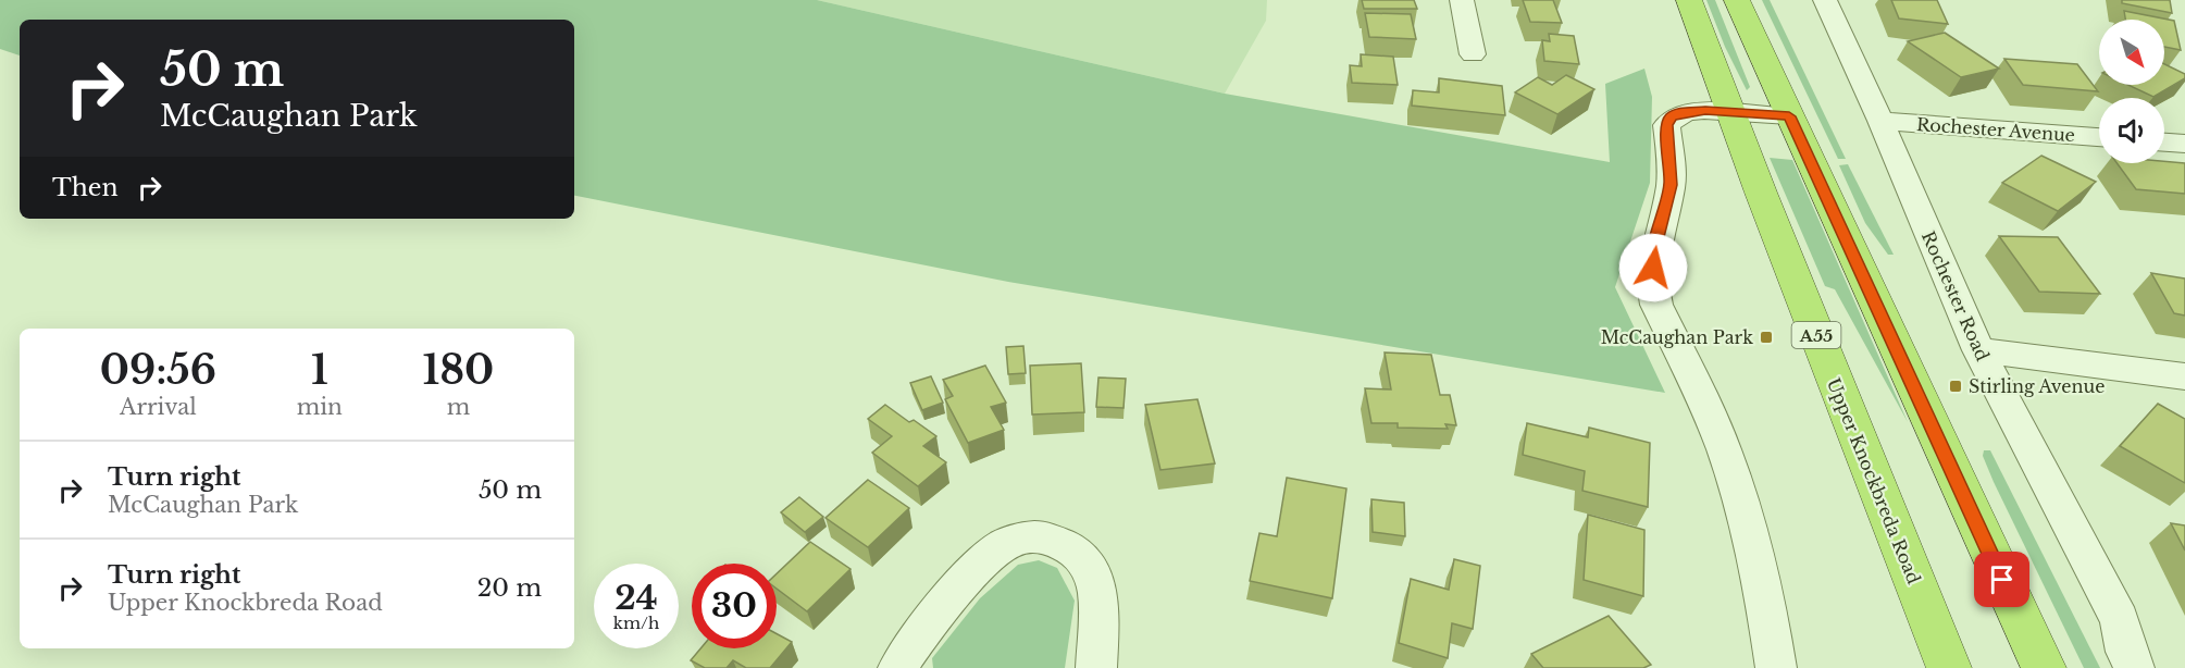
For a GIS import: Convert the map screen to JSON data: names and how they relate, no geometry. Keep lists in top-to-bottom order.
{
  "streets": {
    "highway": ["A55", "Upper Knockbreda Road"],
    "street": ["Rochester Avenue", "Rochester Road"]
  },
  "crossings": [
    ["Rochester Avenue", "Rochester Road"]
  ],
  "places": {
    "transit": ["McCaughan Park", "Stirling Avenue"]
  },
  "north": "bottom right",
  "page": {
    "turn": ["50 m", "McCaughan Park"],
    "then": "Then",
    "eta": [
      "09:56",
      "Arrival",
      "1",
      "min",
      "180",
      "m"
    ],
    "list": [
      {
        "name": "Turn right",
        "note": "McCaughan Park",
        "value": "50 m"
      },
      {
        "name": "Turn right",
        "note": "Upper Knockbreda Road",
        "value": "20 m"
      }
    ],
    "speed": "24 km/h",
    "limit": "30"
  }
}
